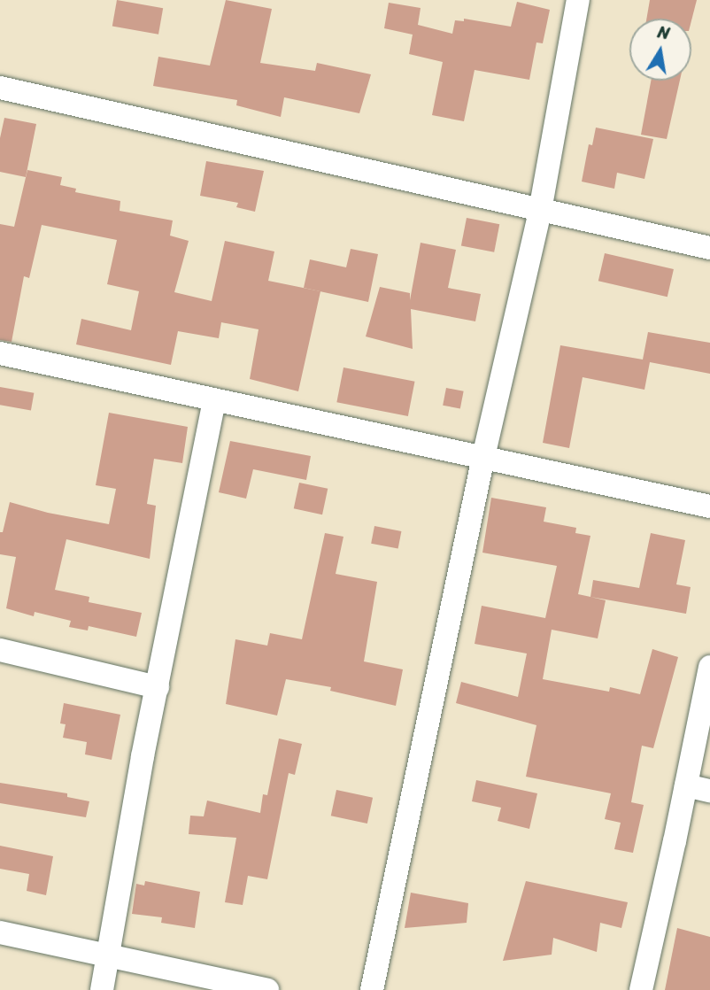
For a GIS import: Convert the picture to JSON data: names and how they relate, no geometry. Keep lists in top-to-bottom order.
{
  "north": "top"
}
